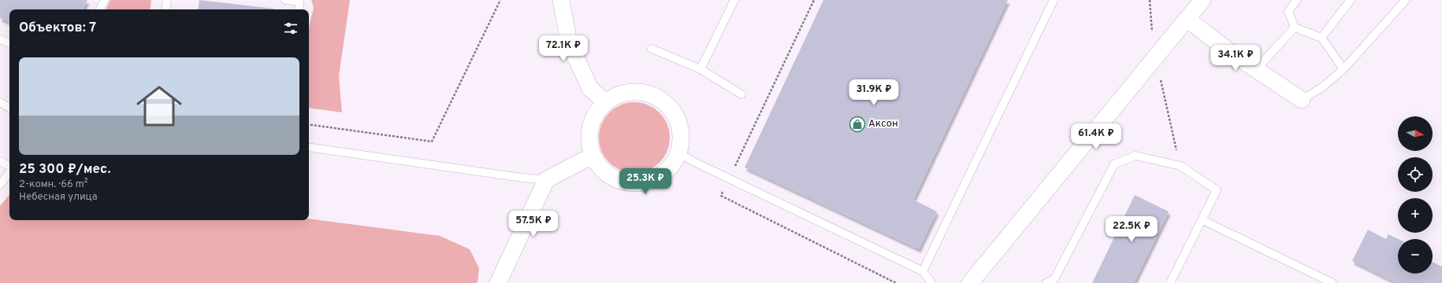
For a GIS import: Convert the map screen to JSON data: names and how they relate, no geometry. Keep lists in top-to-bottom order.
{
  "places": {
    "shop": ["Аксон"]
  },
  "north": "right",
  "page": {
    "heading": "Объектов: 7",
    "price": [
      "72.1K ₽",
      "34.1K ₽",
      "31.9K ₽",
      "61.4K ₽",
      "25.3K ₽",
      "57.5K ₽",
      "22.5K ₽"
    ],
    "list": [
      {
        "name": "25 300 ₽/мес.",
        "note": "2-комн. · 66 m² · Небесная улица"
      }
    ],
    "map_buttons": ["+", "−"]
  }
}
